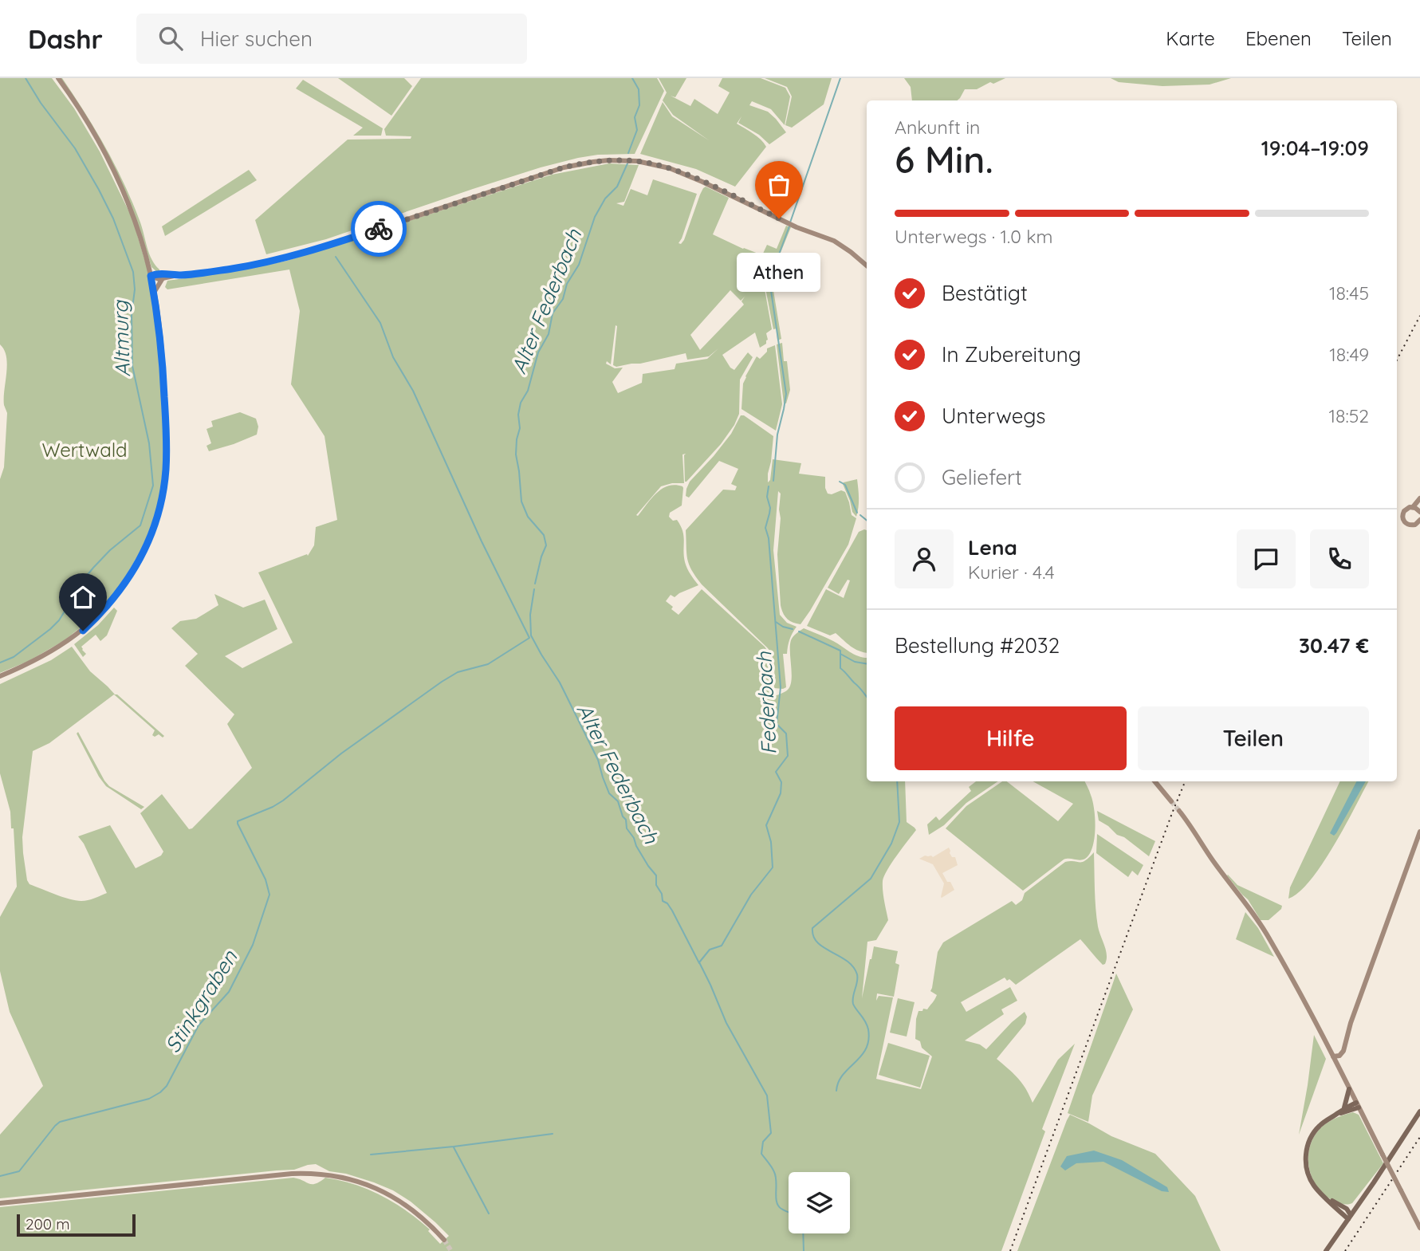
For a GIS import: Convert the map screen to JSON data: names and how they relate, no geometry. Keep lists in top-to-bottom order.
{
  "water": [
    "Alter Federbach",
    "Altmurg",
    "Federbach",
    "Stinkgraben"
  ],
  "parks": ["Wertwald"],
  "places": ["Athen"],
  "scale_bar": "200 m",
  "page": {
    "header": "Dashr",
    "search": "Hier suchen",
    "nav": ["Karte", "Ebenen", "Teilen"],
    "heading": ["6 Min.", "Ankunft in", "19:04–19:09"],
    "panel": [
      "Lena",
      "Kurier · 4.4",
      "Bestellung #2032",
      "30.47 €"
    ],
    "bar": "Unterwegs · 1.0 km",
    "bubble": "Athen",
    "list": [
      ["Bestätigt", "18:45"],
      ["In Zubereitung", "18:49"],
      ["Unterwegs", "18:52"],
      "Geliefert"
    ],
    "buttons": ["Hilfe", "Teilen"],
    "scale": "200 m"
  }
}
